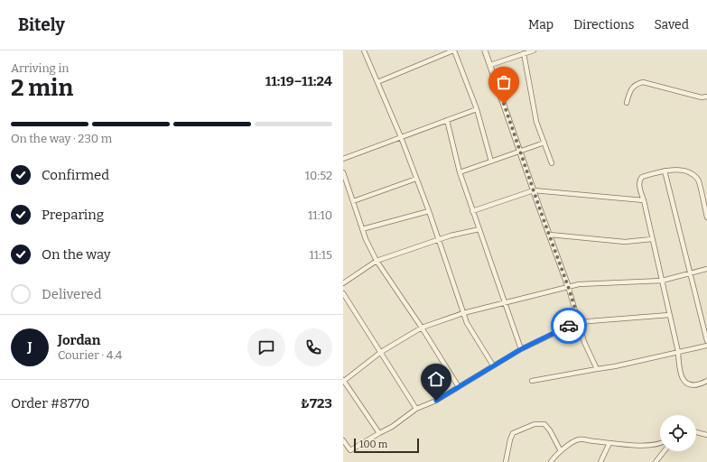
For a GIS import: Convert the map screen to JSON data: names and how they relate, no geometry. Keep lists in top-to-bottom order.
{
  "scale_bar": "100 m",
  "page": {
    "header": "Bitely",
    "nav": ["Map", "Directions", "Saved"],
    "heading": ["2 min", "Arriving in", "11:19–11:24"],
    "panel": [
      "Jordan",
      "Courier · 4.4",
      "Order #8770",
      "₺723"
    ],
    "bar": "On the way · 230 m",
    "list": [
      ["Confirmed", "10:52"],
      ["Preparing", "11:10"],
      ["On the way", "11:15"],
      "Delivered"
    ],
    "round": "J",
    "scale": "100 m"
  }
}
